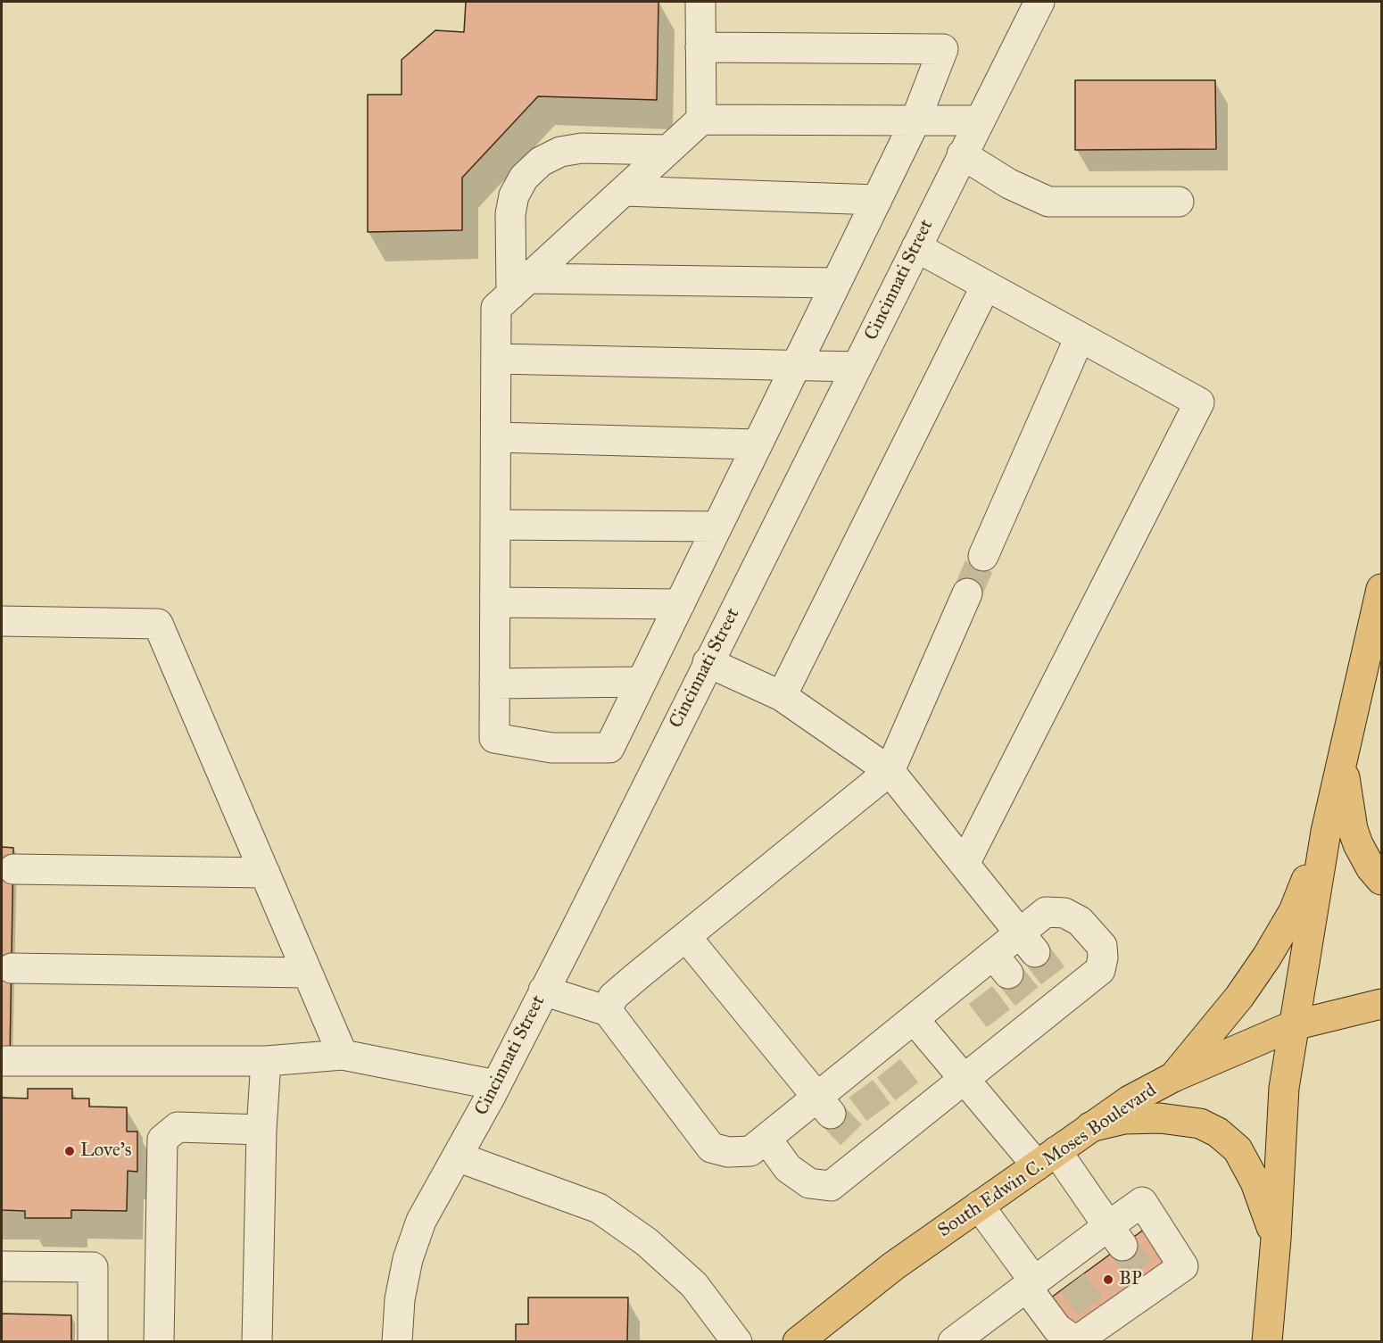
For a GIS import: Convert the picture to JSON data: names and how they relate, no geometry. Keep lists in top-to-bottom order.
{
  "streets": {
    "main road": ["South Edwin C. Moses Boulevard"],
    "street": ["Cincinnati Street"]
  },
  "places": ["Love's", "BP"]
}
